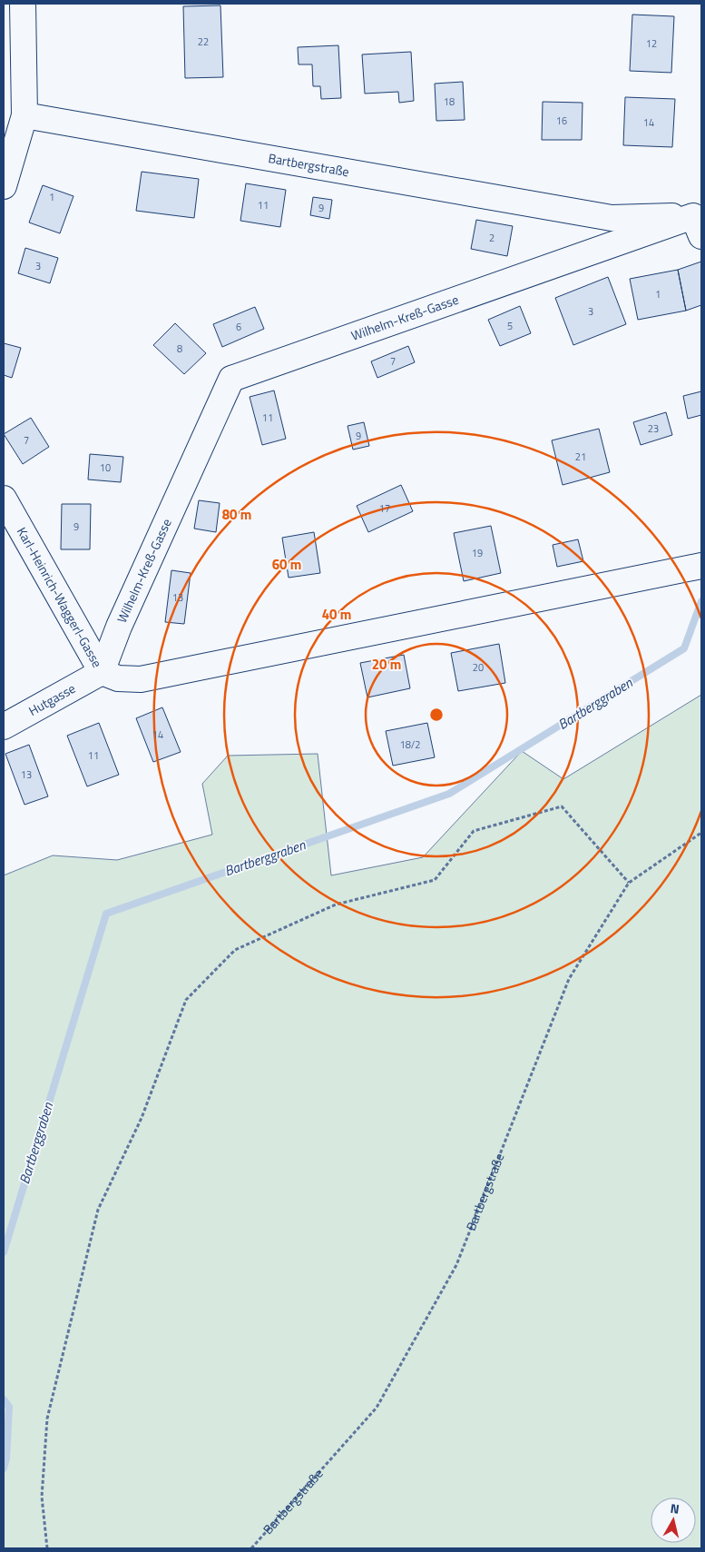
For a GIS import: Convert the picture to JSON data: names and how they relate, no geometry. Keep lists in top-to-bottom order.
{
  "streets": {
    "street": [
      "Bartbergstraße",
      "Wilhelm-Kreß-Gasse",
      "Karl-Heinrich-Waggerl-Gasse",
      "Hutgasse"
    ]
  },
  "crossings": [
    ["Bartbergstraße", "Wilhelm-Kreß-Gasse"],
    ["Wilhelm-Kreß-Gasse", "Karl-Heinrich-Waggerl-Gasse"],
    ["Wilhelm-Kreß-Gasse", "Hutgasse"],
    ["Karl-Heinrich-Waggerl-Gasse", "Hutgasse"]
  ],
  "water": ["Bartberggraben"],
  "house_numbers": [
    "22",
    "12",
    "18",
    "16",
    "14",
    "1",
    "11",
    "9",
    "2",
    "3",
    "1",
    "3",
    "5",
    "6",
    "8",
    "7",
    "11",
    "23",
    "9",
    "7",
    "21",
    "10",
    "17",
    "9",
    "19",
    "13",
    "20",
    "14",
    "18/2",
    "11",
    "13"
  ],
  "north": "top",
  "rings": [
    "80 m",
    "60 m",
    "40 m",
    "20 m"
  ]
}
